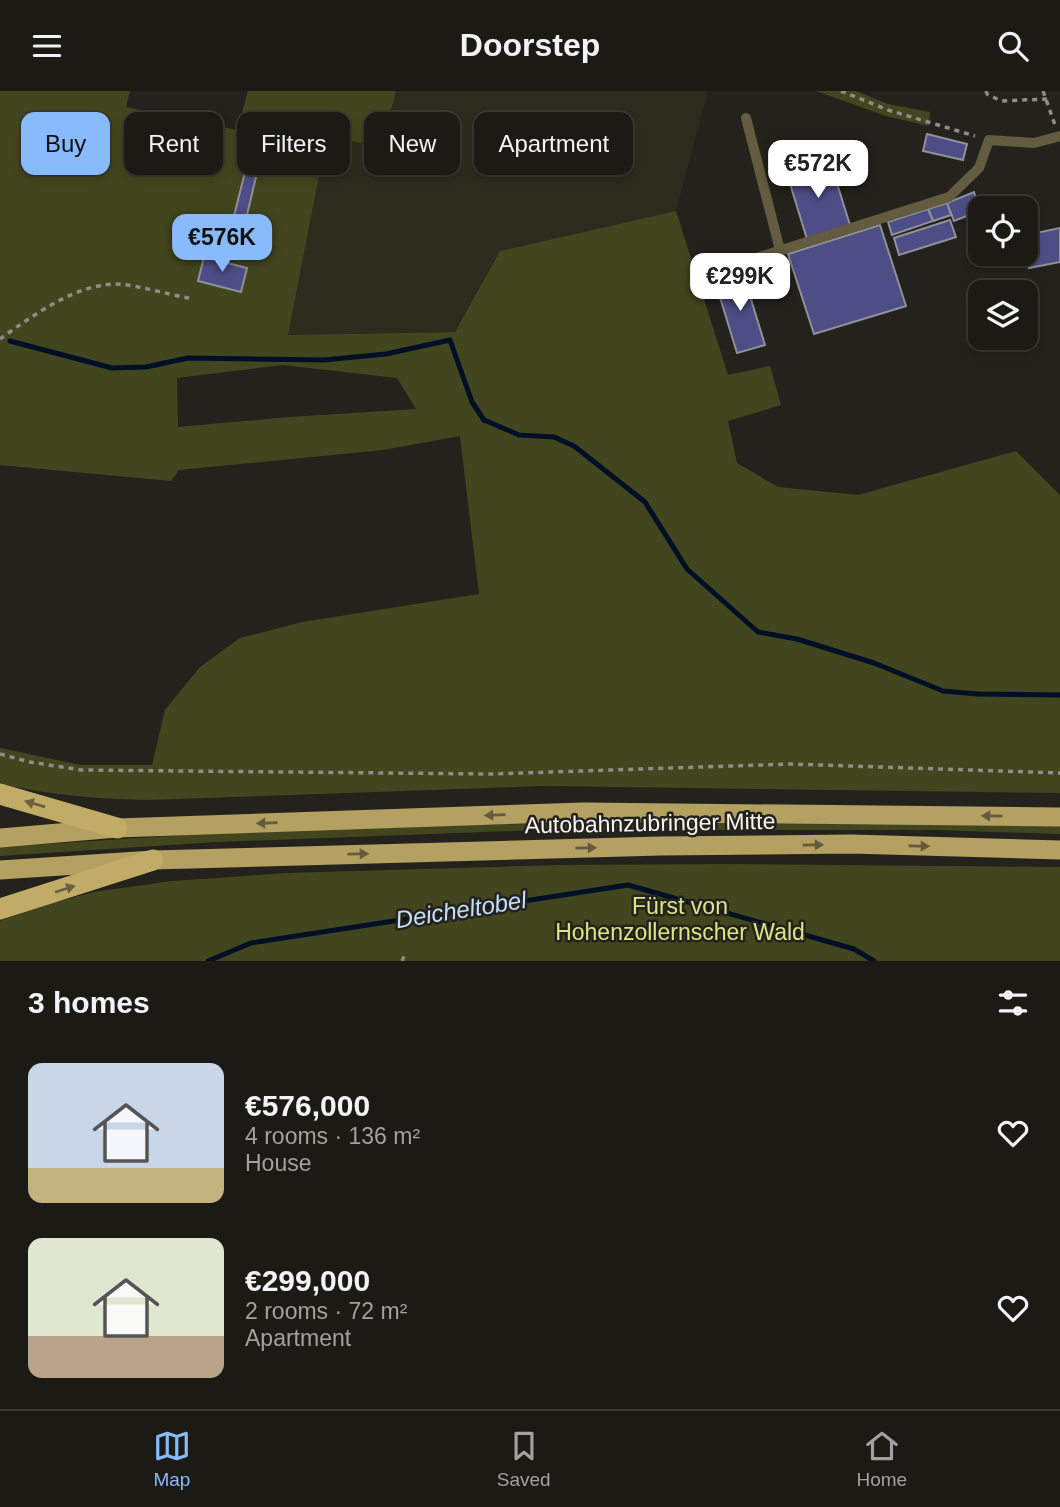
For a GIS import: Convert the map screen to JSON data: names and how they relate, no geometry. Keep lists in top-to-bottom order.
{
  "streets": {
    "highway": ["Autobahnzubringer Mitte"]
  },
  "water": ["Deicheltobel"],
  "parks": ["Fürst von Hohenzollernscher Wald"],
  "page": {
    "header": "Doorstep",
    "chip": [
      "Buy",
      "Rent",
      "Filters",
      "New",
      "Apartment"
    ],
    "price": ["€572K", "€576K", "€299K"],
    "heading": "3 homes",
    "list": [
      {
        "name": "€576,000",
        "note": "4 rooms · 136 m² · House"
      },
      {
        "name": "€299,000",
        "note": "2 rooms · 72 m² · Apartment"
      }
    ],
    "tabs": ["Map", "Saved", "Home"]
  }
}
